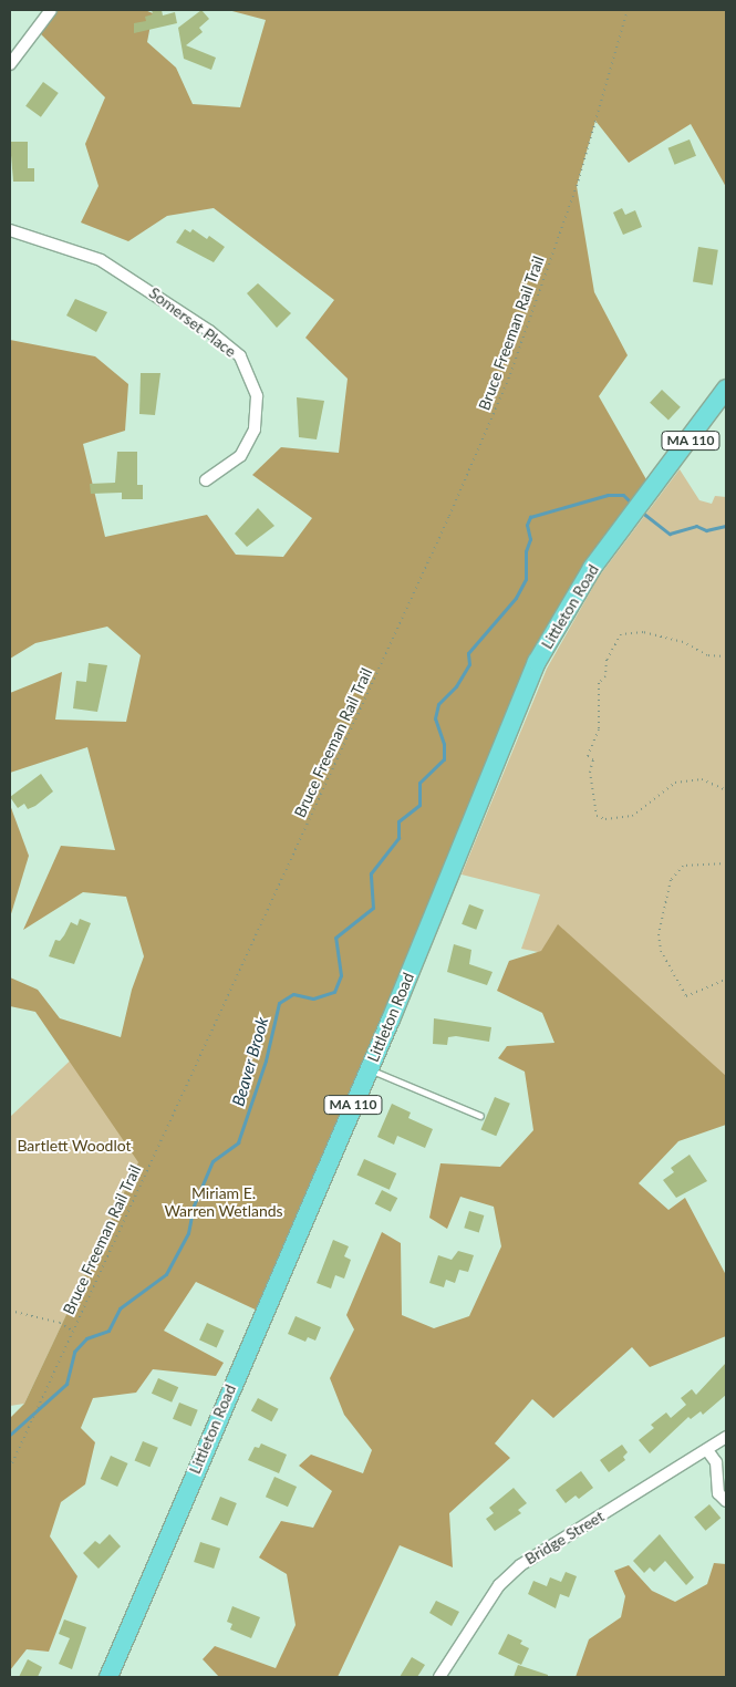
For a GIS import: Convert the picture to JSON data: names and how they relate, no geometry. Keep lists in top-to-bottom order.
{
  "streets": {
    "main road": ["MA 110", "Littleton Road"],
    "street": ["Somerset Place", "Bridge Street"],
    "path": ["Bruce Freeman Rail Trail"]
  },
  "water": ["Beaver Brook"],
  "parks": ["Bartlett Woodlot", "Miriam E. Warren Wetlands"]
}
